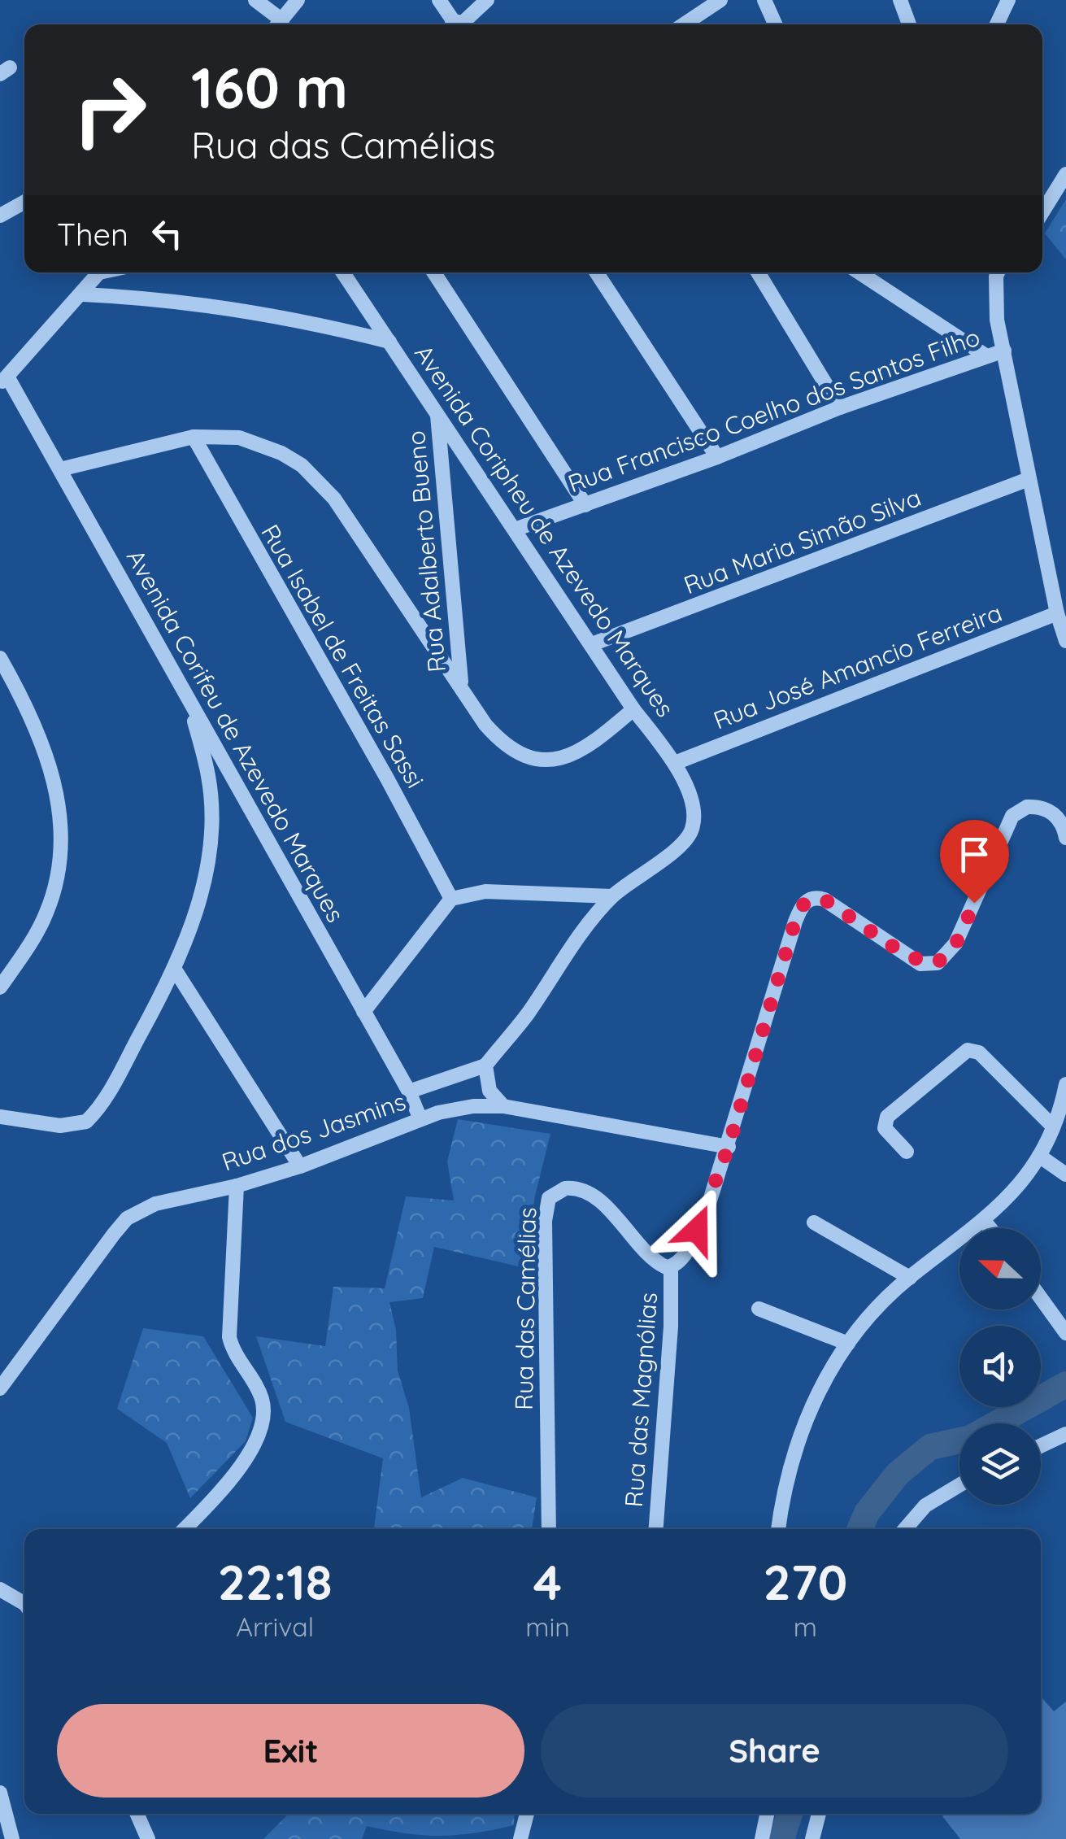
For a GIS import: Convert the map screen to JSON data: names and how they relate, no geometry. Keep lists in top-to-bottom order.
{
  "streets": {
    "street": [
      "Rua Francisco Coelho dos Santos Filho",
      "Avenida Coripheu de Azevedo Marques",
      "Rua Maria Simão Silva",
      "Rua Adalberto Bueno",
      "Rua Isabel de Freitas Sassi",
      "Rua José Amancio Ferreira",
      "Avenida Corifeu de Azevedo Marques",
      "Rua dos Jasmins",
      "Rua das Camélias",
      "Rua das Magnólias"
    ]
  },
  "crossings": [
    ["Rua Francisco Coelho dos Santos Filho", "Avenida Coripheu de Azevedo Marques"],
    ["Avenida Coripheu de Azevedo Marques", "Rua Maria Simão Silva"],
    ["Avenida Coripheu de Azevedo Marques", "Rua Adalberto Bueno"],
    ["Avenida Coripheu de Azevedo Marques", "Rua José Amancio Ferreira"],
    ["Avenida Corifeu de Azevedo Marques", "Rua dos Jasmins"],
    ["Rua das Camélias", "Rua das Magnólias"]
  ],
  "north": "left",
  "page": {
    "turn": ["160 m", "Rua das Camélias"],
    "then": "Then",
    "eta": [
      "22:18",
      "Arrival",
      "4",
      "min",
      "270",
      "m"
    ],
    "buttons": ["Exit", "Share"]
  }
}
